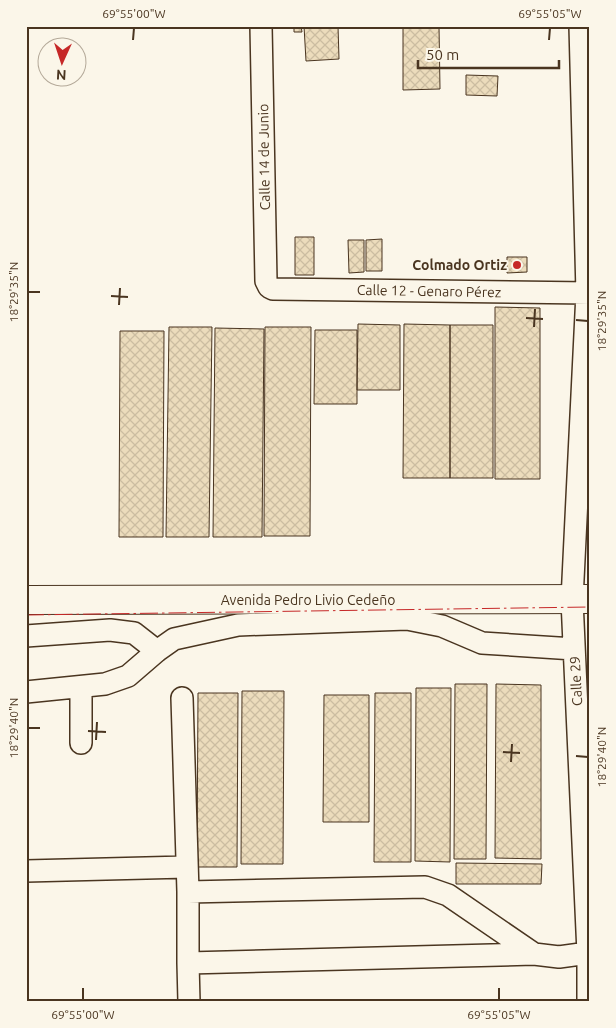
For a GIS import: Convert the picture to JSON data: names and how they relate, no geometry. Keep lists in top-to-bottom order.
{
  "streets": {
    "main road": ["Avenida Pedro Livio Cedeño"],
    "street": ["Calle 14 de Junio", "Calle 12 - Genaro Pérez", "Calle 29"]
  },
  "crossings": [
    ["Calle 14 de Junio", "Calle 12 - Genaro Pérez"],
    ["Calle 12 - Genaro Pérez", "Calle 29"],
    ["Avenida Pedro Livio Cedeño", "Calle 29"]
  ],
  "places": ["Colmado Ortiz"],
  "scale_bar": "50 m",
  "north": "bottom",
  "coordinates": [
    "69°55'00\"W",
    "69°55'05\"W",
    "18°29'35\"N",
    "18°29'40\"N"
  ]
}
